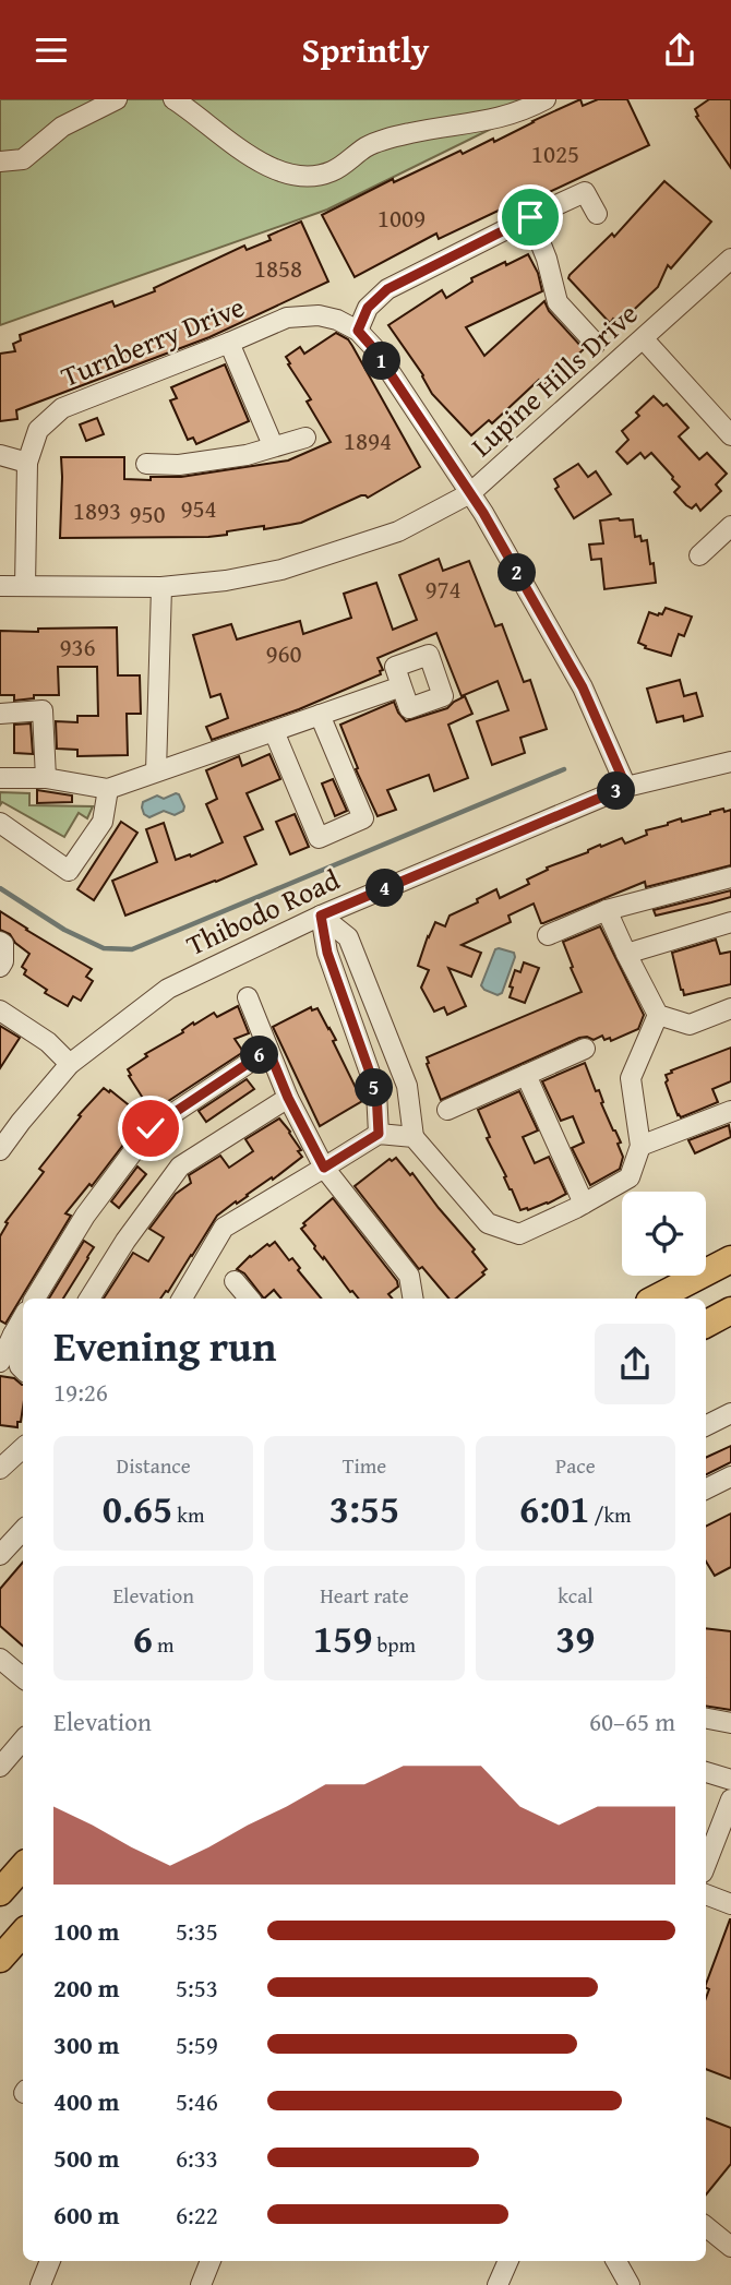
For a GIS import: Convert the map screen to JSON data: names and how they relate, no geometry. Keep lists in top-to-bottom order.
{
  "streets": {
    "street": ["Turnberry Drive", "Lupine Hills Drive", "Thibodo Road"]
  },
  "crossings": [
    ["Turnberry Drive", "Lupine Hills Drive"]
  ],
  "house_numbers": [
    "1025",
    "1009",
    "1858",
    "1894",
    "954",
    "1893",
    "950",
    "974",
    "936",
    "960"
  ],
  "page": {
    "header": "Sprintly",
    "pins": [
      "1",
      "2",
      "3",
      "4",
      "6",
      "5"
    ],
    "heading": ["Evening run", "19:26"],
    "stats": [
      ["Distance", "0.65 km"],
      ["Time", "3:55"],
      ["Pace", "6:01 /km"],
      ["Elevation", "6 m"],
      ["Heart rate", "159 bpm"],
      ["kcal", "39"]
    ],
    "chart": ["Elevation", "60–65 m"],
    "list": [
      {
        "name": "100 m",
        "note": "5:35"
      },
      {
        "name": "200 m",
        "note": "5:53"
      },
      {
        "name": "300 m",
        "note": "5:59"
      },
      {
        "name": "400 m",
        "note": "5:46"
      },
      {
        "name": "500 m",
        "note": "6:33"
      },
      {
        "name": "600 m",
        "note": "6:22"
      }
    ]
  }
}
